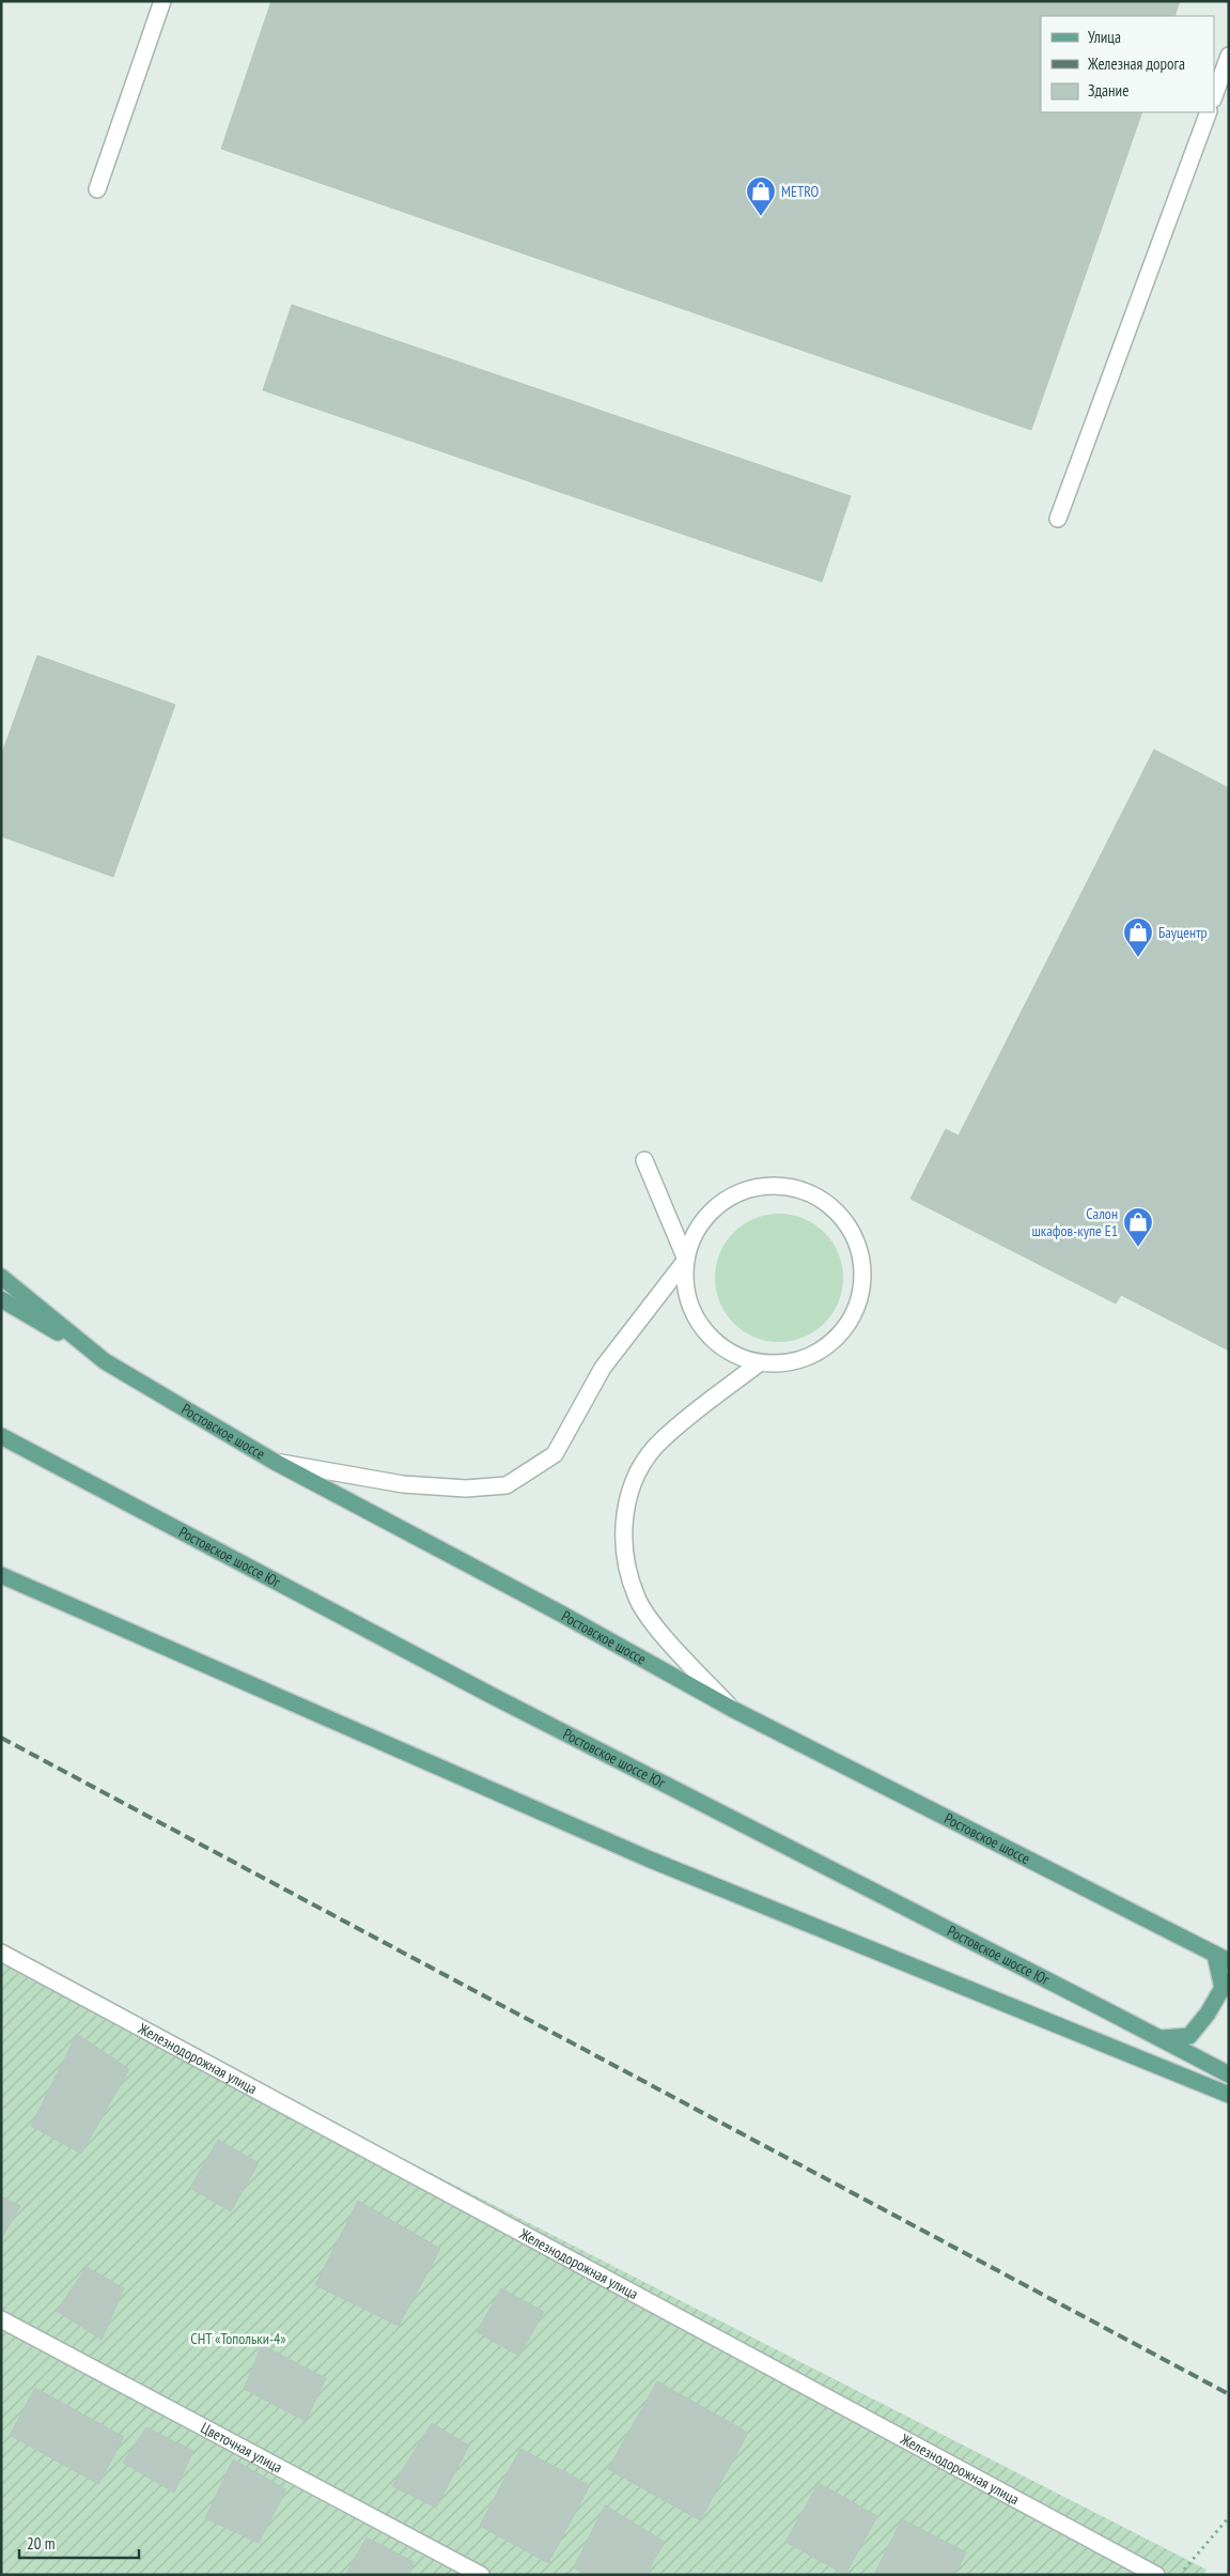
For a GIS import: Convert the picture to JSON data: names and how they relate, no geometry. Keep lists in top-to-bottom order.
{
  "streets": {
    "main road": ["Ростовское шоссе", "Ростовское шоссе Юг"],
    "street": ["Железнодорожная улица", "Цветочная улица"]
  },
  "parks": ["СНТ «Топольки-4»"],
  "places": {
    "shop": ["METRO", "Бауцентр", "Салон шкафов-купе Е1"]
  },
  "legend": ["Улица", "Железная дорога", "Здание"],
  "scale_bar": "20 m"
}
